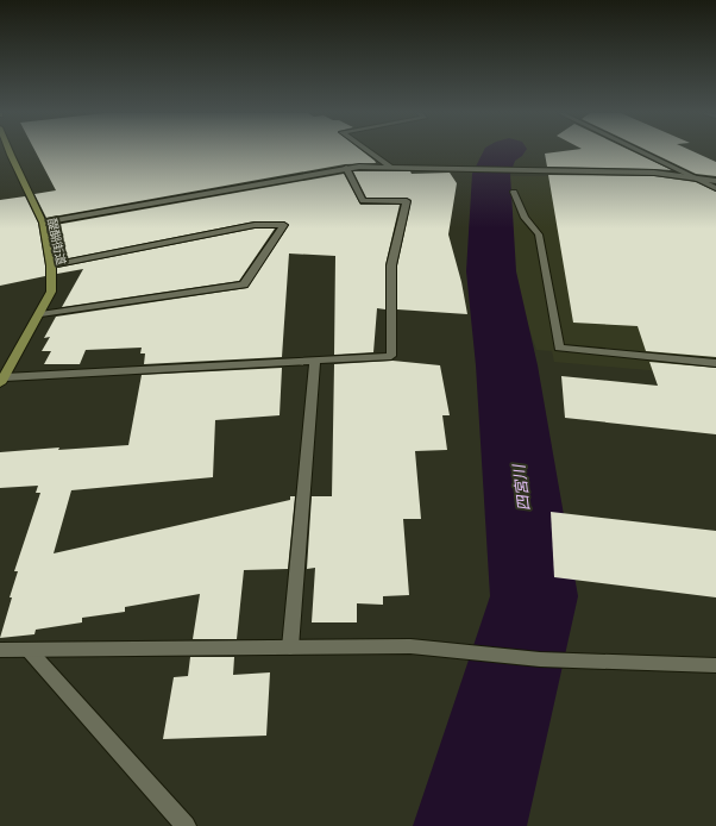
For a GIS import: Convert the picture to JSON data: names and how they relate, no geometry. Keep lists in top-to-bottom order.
{
  "streets": {
    "main road": ["醍醐街道"]
  },
  "water": ["四宮川"]
}
